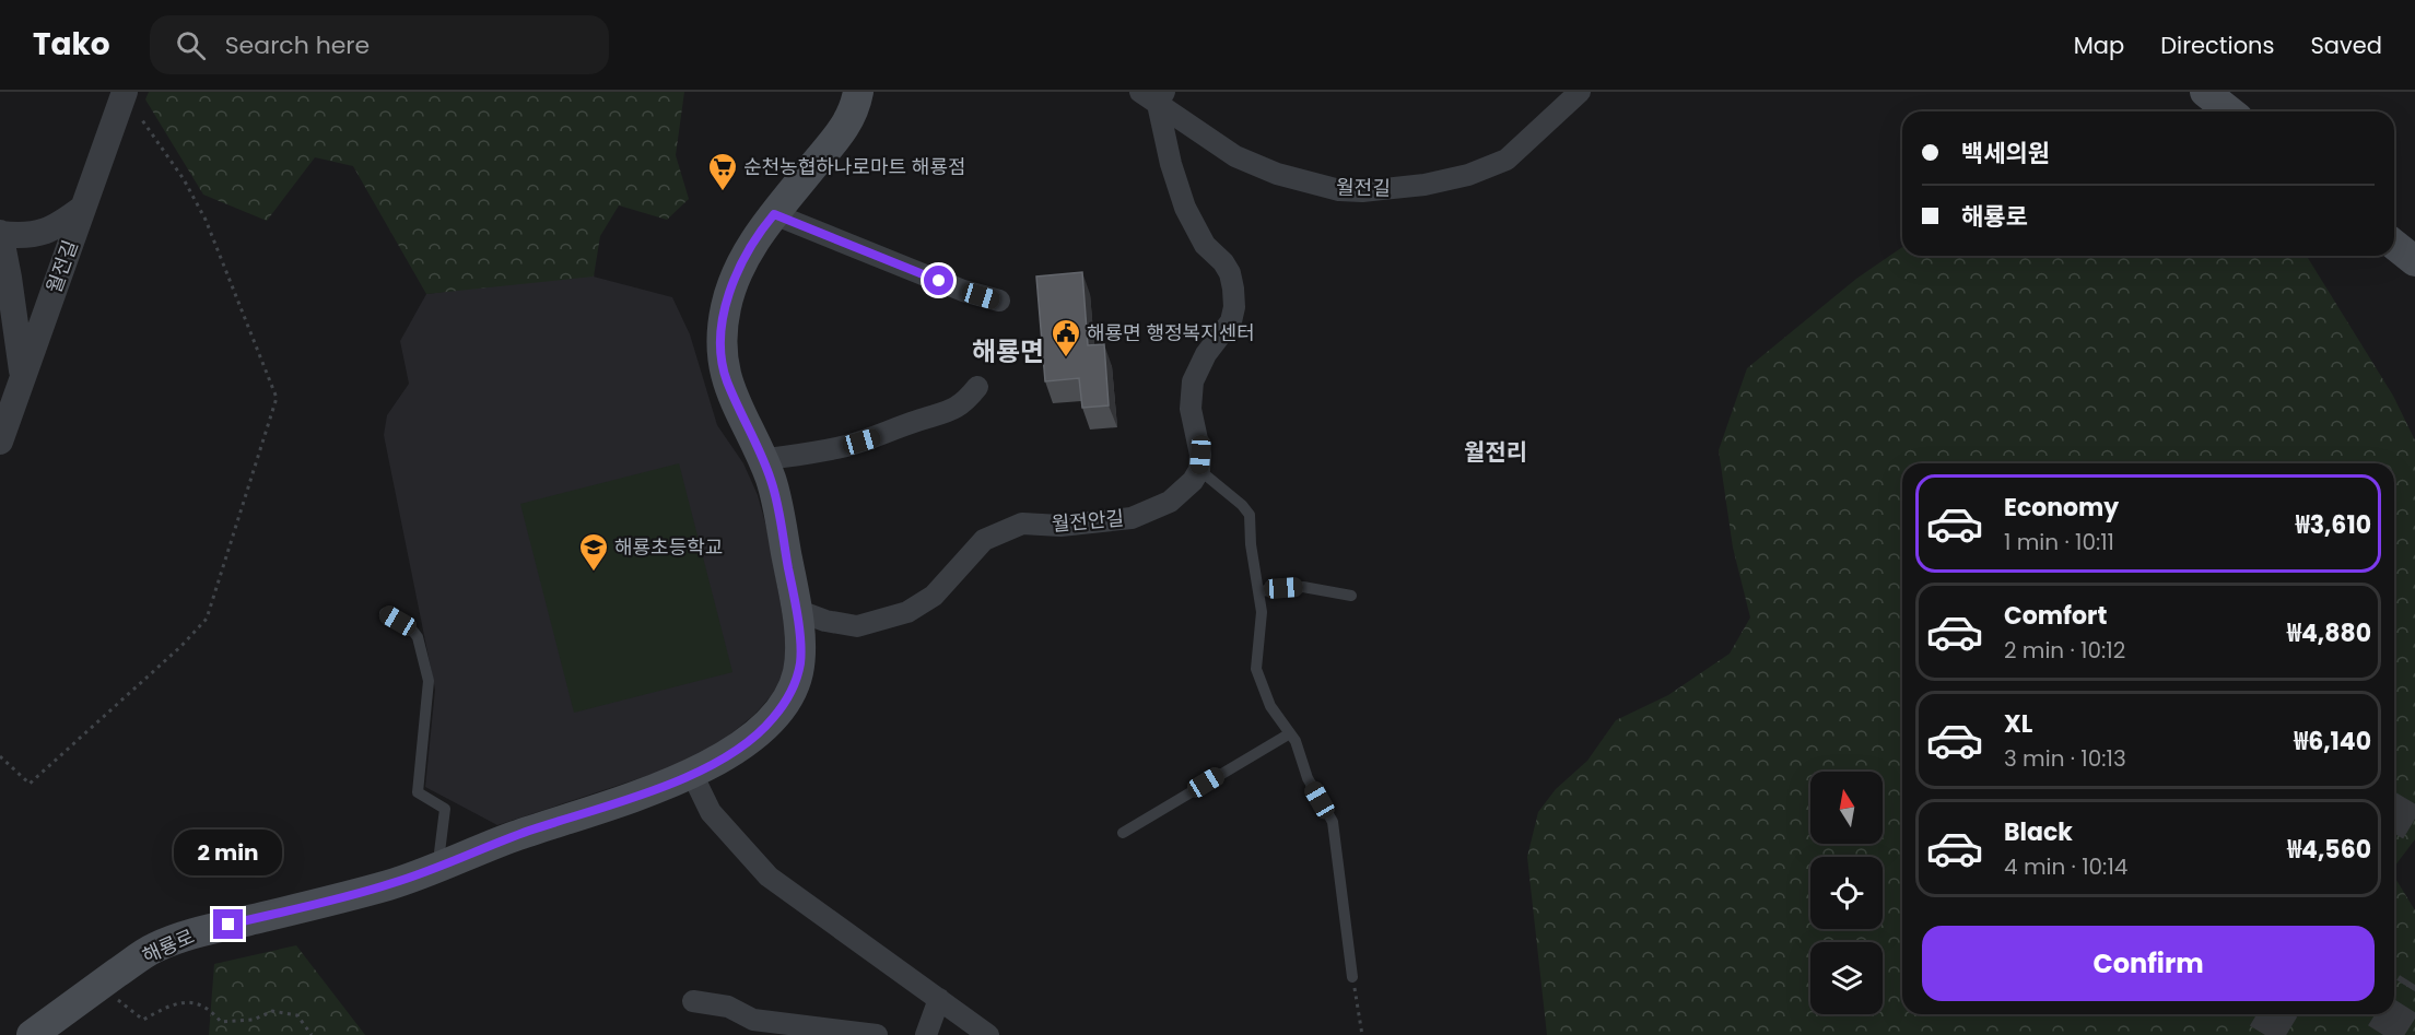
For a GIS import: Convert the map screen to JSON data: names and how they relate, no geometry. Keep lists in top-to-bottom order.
{
  "streets": {
    "main road": ["해룡로"],
    "street": ["월전길", "월전안길"]
  },
  "crossings": [
    ["월전안길", "해룡로"]
  ],
  "districts": ["해룡면", "월전리"],
  "places": {
    "supermarket": ["순천농협하나로마트 해룡점"],
    "public building": ["해룡면 행정복지센터"],
    "school or university": ["해룡초등학교"]
  },
  "north": "top",
  "page": {
    "header": "Tako",
    "search": "Search here",
    "nav": ["Map", "Directions", "Saved"],
    "banner": ["백세의원", "해룡로"],
    "list": [
      {
        "name": "Economy",
        "note": "1 min · 10:11",
        "value": "₩3,610"
      },
      {
        "name": "Comfort",
        "note": "2 min · 10:12",
        "value": "₩4,880"
      },
      {
        "name": "XL",
        "note": "3 min · 10:13",
        "value": "₩6,140"
      },
      {
        "name": "Black",
        "note": "4 min · 10:14",
        "value": "₩4,560"
      }
    ],
    "bubble": "2 min",
    "buttons": "Confirm"
  }
}
